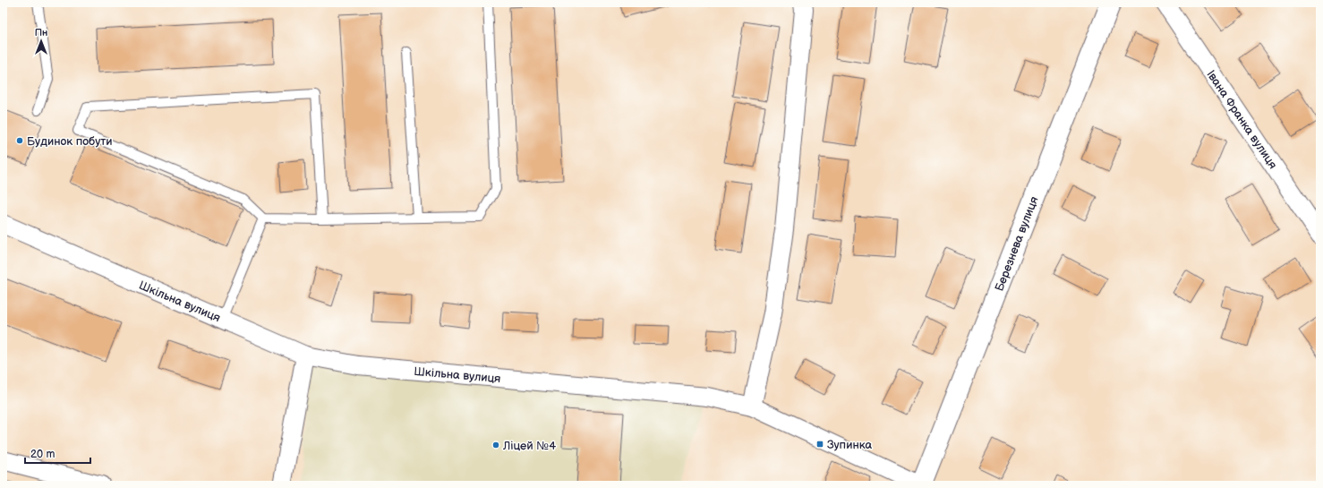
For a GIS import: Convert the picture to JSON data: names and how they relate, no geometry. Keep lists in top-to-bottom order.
{
  "streets": {
    "main road": ["Березнева вулиця"],
    "street": ["Івана Франка вулиця", "Шкільна вулиця"]
  },
  "crossings": [
    ["Березнева вулиця", "Шкільна вулиця"]
  ],
  "places": {
    "other": ["Будинок побути", "Ліцей №4"],
    "transit": ["Зупинка"]
  },
  "scale_bar": "20 m",
  "north": "top"
}
